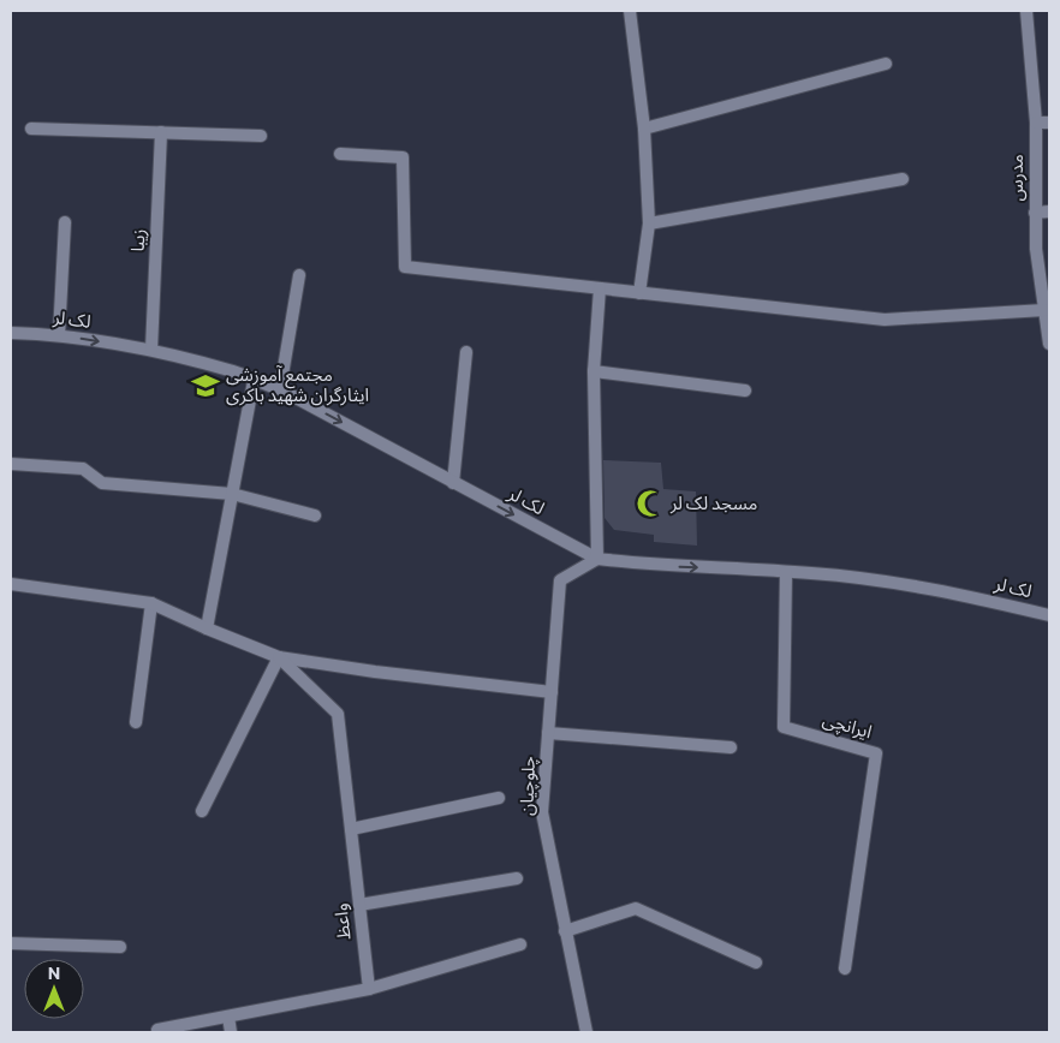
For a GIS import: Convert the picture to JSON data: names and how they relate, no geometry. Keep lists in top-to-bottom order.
{
  "streets": {
    "street": [
      "مدرس",
      "زیبا",
      "لک لر",
      "ایرانچی",
      "چلوچیان",
      "واعظ"
    ]
  },
  "crossings": [
    ["زیبا", "لک لر"],
    ["لک لر", "ایرانچی"],
    ["لک لر", "چلوچیان"]
  ],
  "one_way": ["لک لر"],
  "places": {
    "school or university": ["مجتمع آموزشی ایثارگران شهید باکری"],
    "mosque": ["مسجد لک لر"]
  },
  "north": "top"
}
